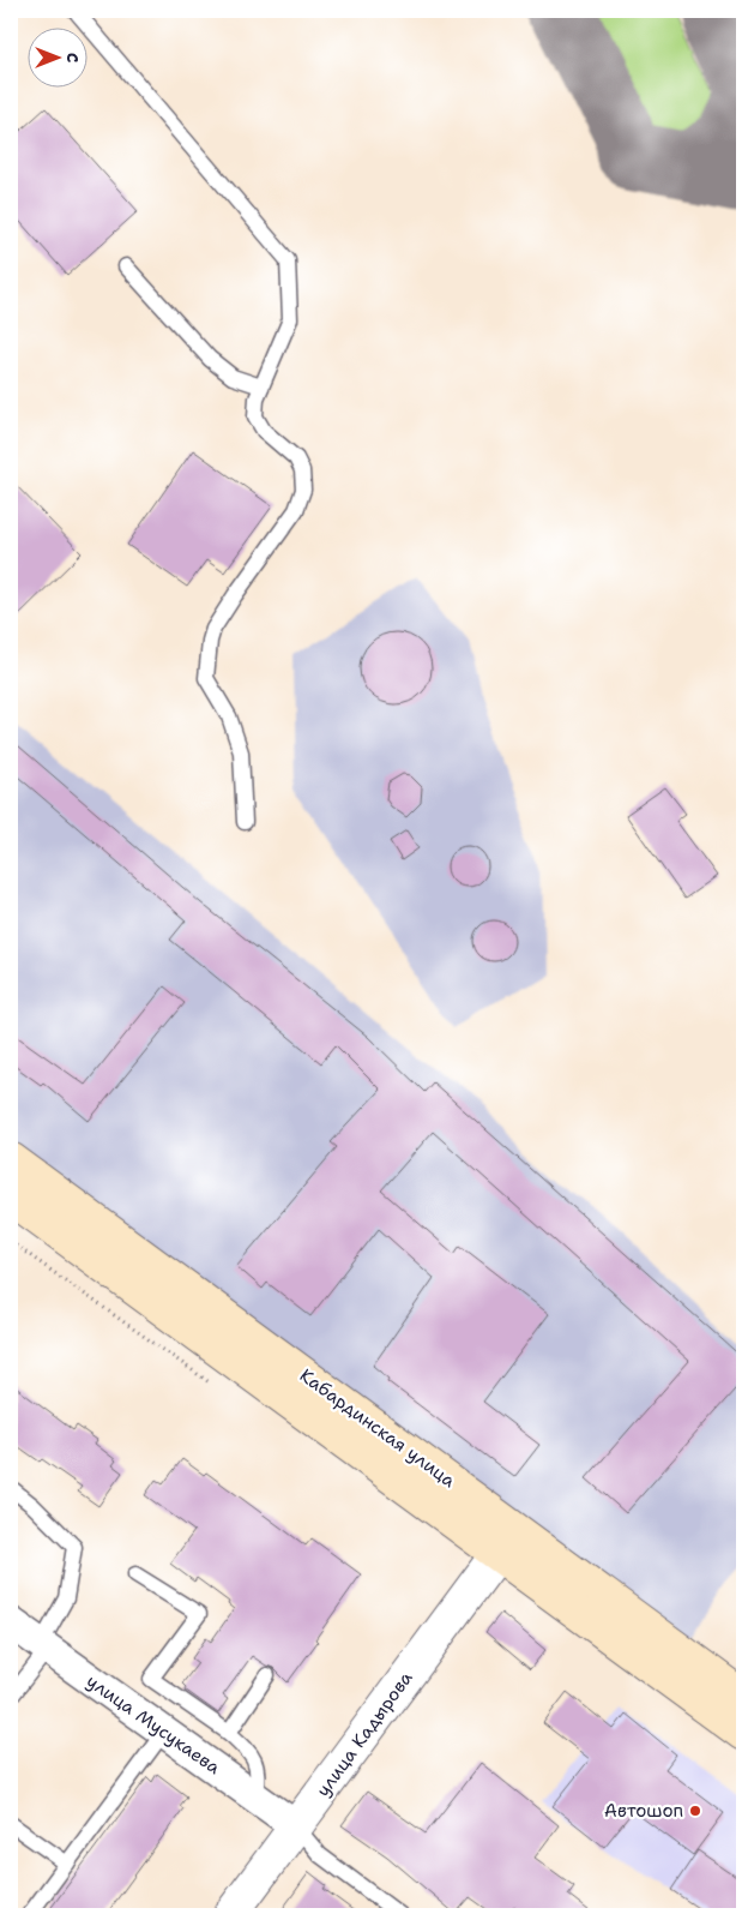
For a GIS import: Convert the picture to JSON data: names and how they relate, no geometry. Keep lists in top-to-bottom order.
{
  "streets": {
    "main road": ["Кабардинская улица"],
    "street": ["улица Мусукаева", "улица Кадырова"]
  },
  "crossings": [
    ["Кабардинская улица", "улица Кадырова"],
    ["улица Мусукаева", "улица Кадырова"]
  ],
  "places": ["Автошоп"],
  "north": "right"
}
